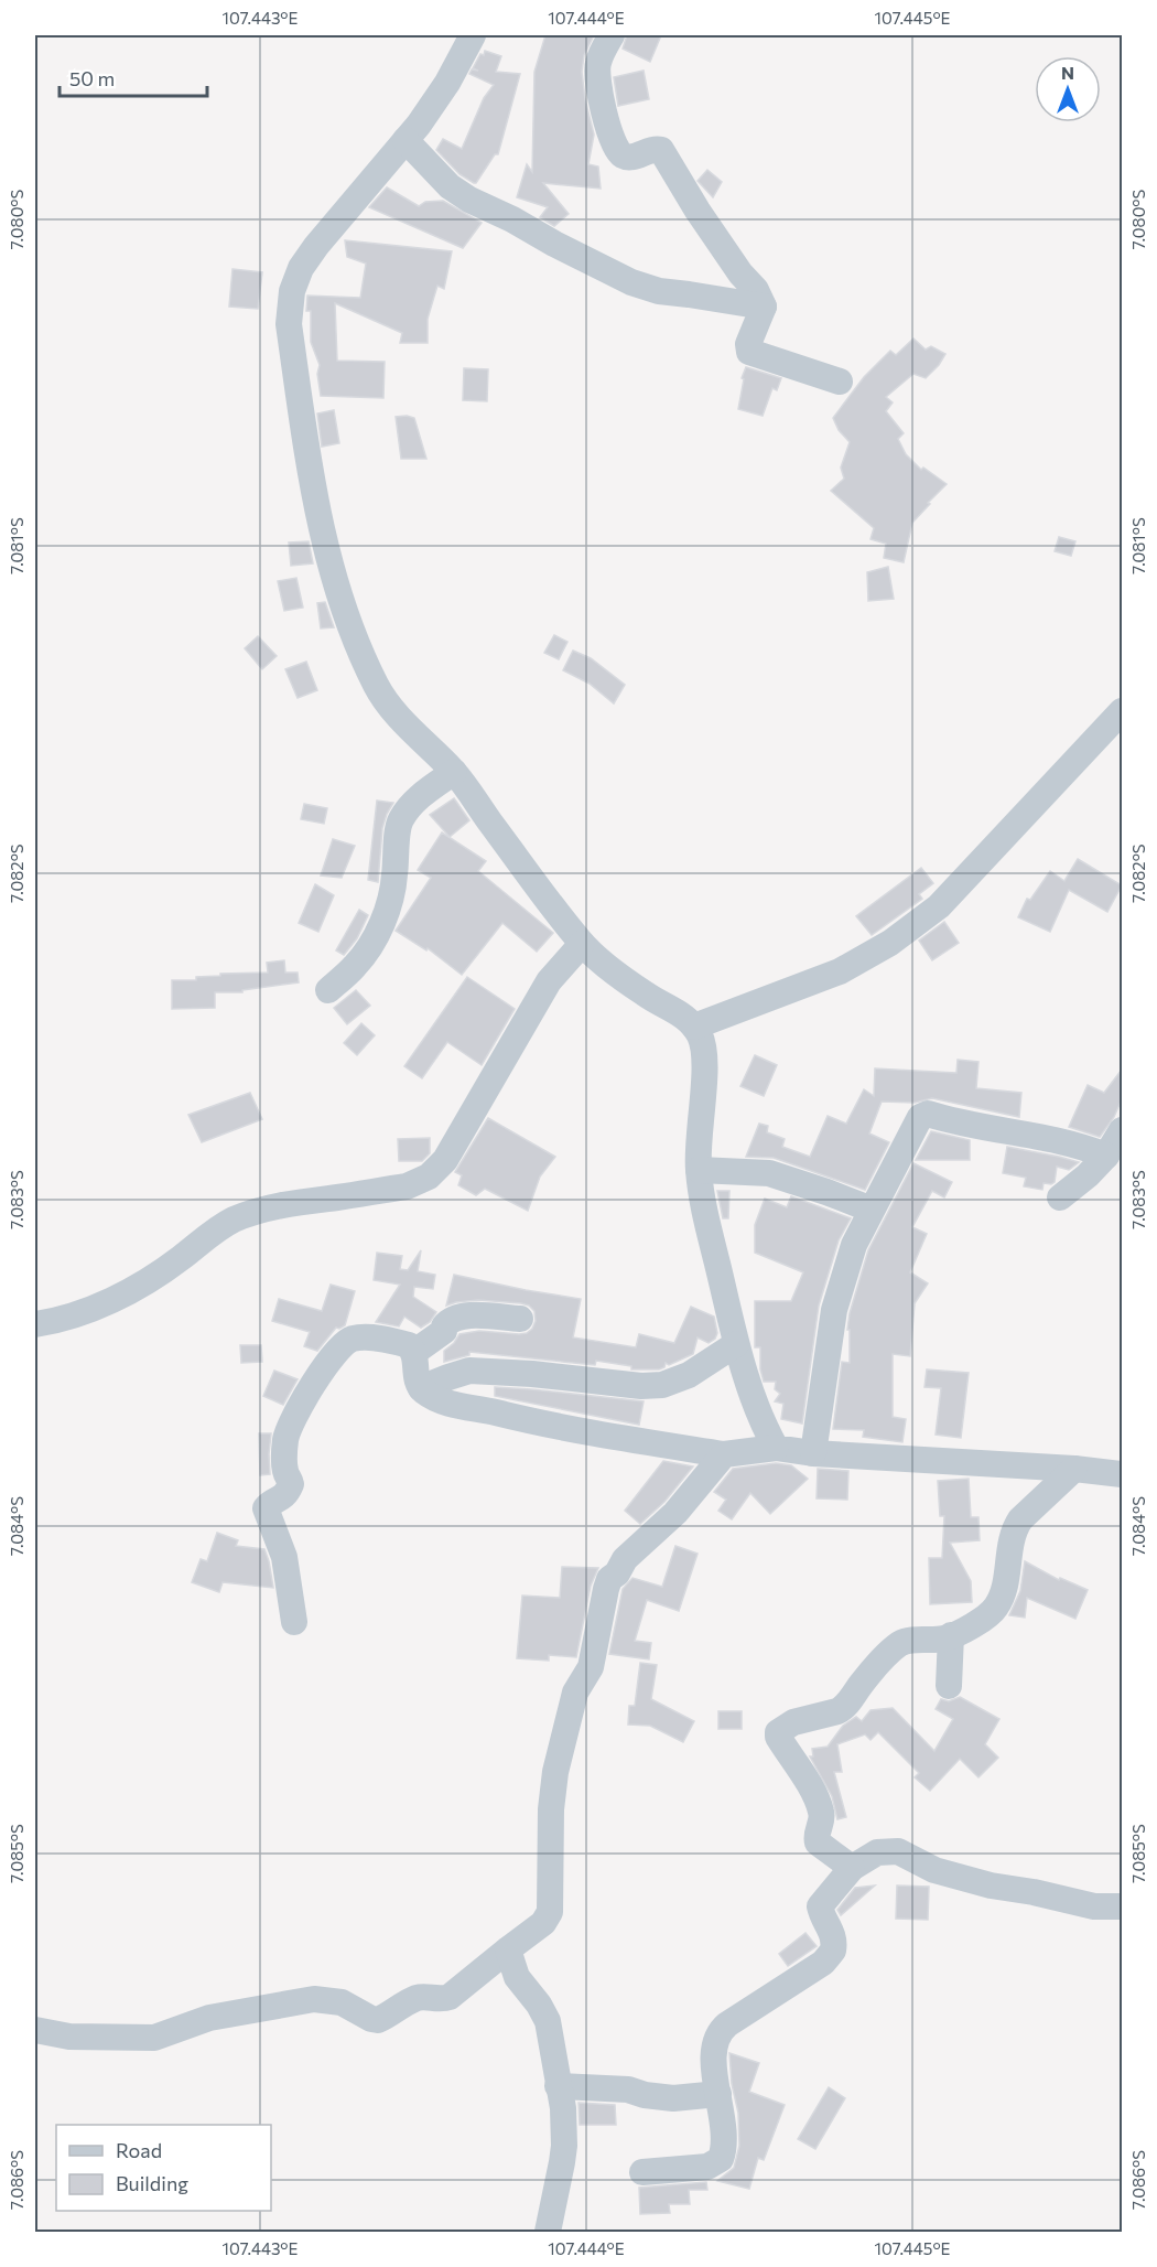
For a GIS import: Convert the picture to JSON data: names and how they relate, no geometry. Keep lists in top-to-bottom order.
{
  "legend": ["Road", "Building"],
  "scale_bar": "50 m",
  "north": "top",
  "coordinates": [
    "107.443°E",
    "107.444°E",
    "107.445°E",
    "7.080°S",
    "7.081°S",
    "7.082°S",
    "7.083°S",
    "7.084°S",
    "7.085°S",
    "7.086°S"
  ]
}
